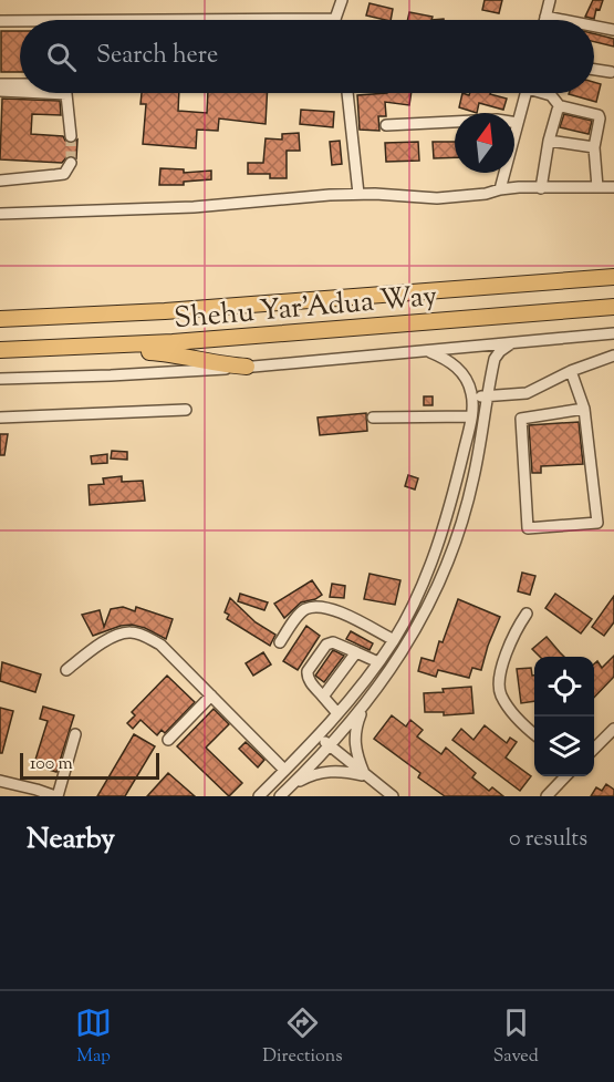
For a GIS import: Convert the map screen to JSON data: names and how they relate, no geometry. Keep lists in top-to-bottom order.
{
  "streets": {
    "highway": ["Shehu Yar'Adua Way"]
  },
  "scale_bar": "100 m",
  "north": "top",
  "page": {
    "search": "Search here",
    "scale": "100 m",
    "heading": ["Nearby", "0 results"],
    "nav": ["Map", "Directions", "Saved"]
  }
}
